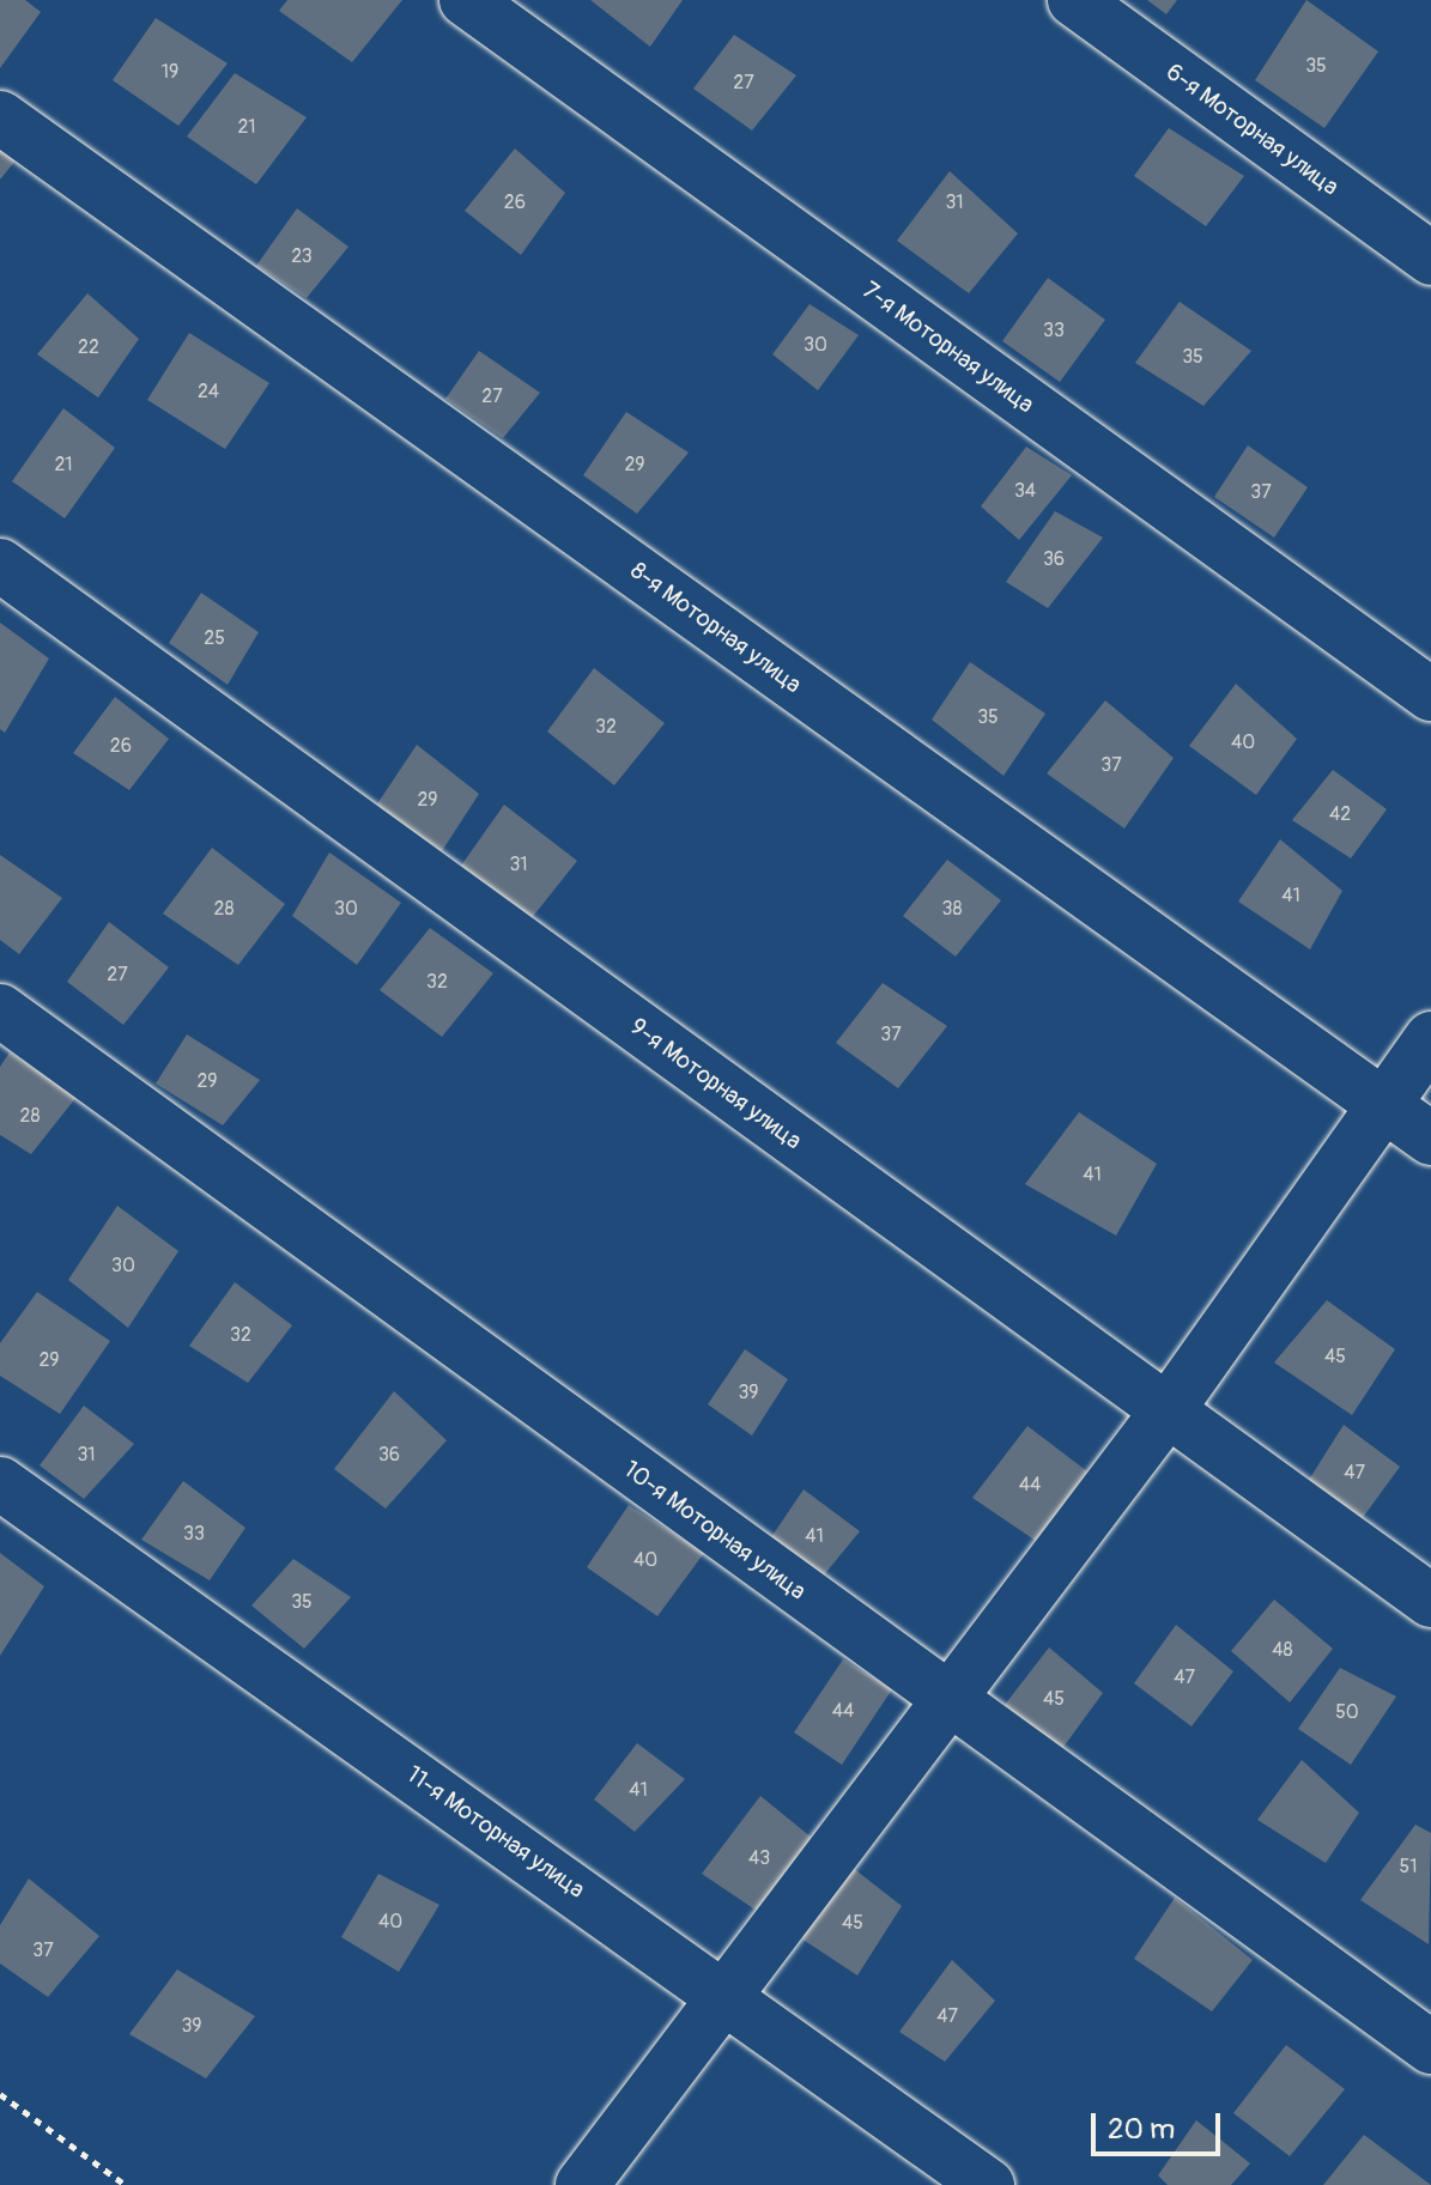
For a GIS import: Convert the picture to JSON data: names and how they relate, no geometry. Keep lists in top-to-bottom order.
{
  "streets": {
    "street": [
      "6-я Моторная улица",
      "7-я Моторная улица",
      "8-я Моторная улица",
      "9-я Моторная улица",
      "10-я Моторная улица",
      "11-я Моторная улица"
    ]
  },
  "house_numbers": [
    "35",
    "19",
    "27",
    "21",
    "26",
    "31",
    "23",
    "33",
    "30",
    "22",
    "35",
    "24",
    "27",
    "21",
    "29",
    "34",
    "37",
    "36",
    "25",
    "35",
    "32",
    "40",
    "26",
    "37",
    "29",
    "42",
    "31",
    "41",
    "28",
    "30",
    "38",
    "27",
    "32",
    "37",
    "29",
    "28",
    "41",
    "30",
    "32",
    "45",
    "29",
    "39",
    "31",
    "36",
    "47",
    "44",
    "33",
    "41",
    "40",
    "35",
    "48",
    "47",
    "45",
    "44",
    "50",
    "41",
    "43",
    "51",
    "40",
    "45",
    "37",
    "47",
    "39"
  ],
  "scale_bar": "20 m"
}
